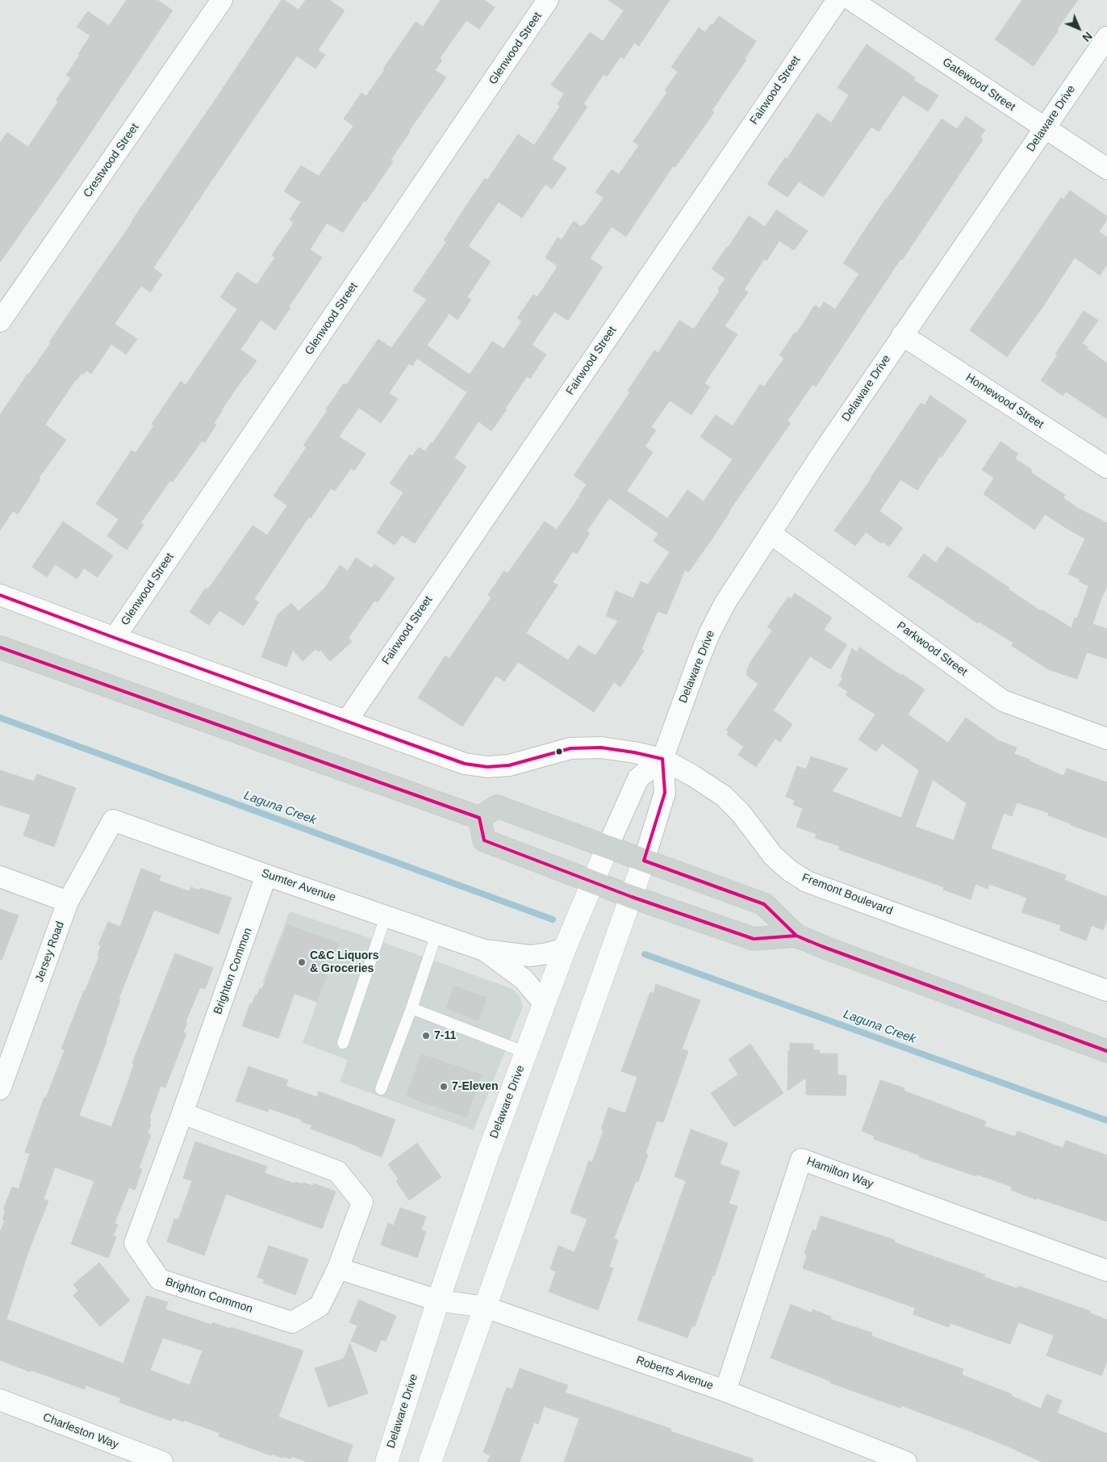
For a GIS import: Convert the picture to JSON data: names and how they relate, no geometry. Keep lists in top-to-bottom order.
{
  "streets": {
    "street": [
      "Glenwood Street",
      "Gatewood Street",
      "Fairwood Street",
      "Delaware Drive",
      "Crestwood Street",
      "Homewood Street",
      "Parkwood Street",
      "Sumter Avenue",
      "Fremont Boulevard",
      "Jersey Road",
      "Brighton Common",
      "Hamilton Way",
      "Roberts Avenue",
      "Charleston Way"
    ]
  },
  "crossings": [
    ["Glenwood Street", "Fremont Boulevard"],
    ["Gatewood Street", "Delaware Drive"],
    ["Fairwood Street", "Fremont Boulevard"],
    ["Delaware Drive", "Homewood Street"],
    ["Delaware Drive", "Parkwood Street"],
    ["Delaware Drive", "Sumter Avenue"],
    ["Delaware Drive", "Fremont Boulevard"],
    ["Delaware Drive", "Roberts Avenue"],
    ["Sumter Avenue", "Jersey Road"],
    ["Sumter Avenue", "Brighton Common"],
    ["Hamilton Way", "Roberts Avenue"]
  ],
  "water": ["Laguna Creek"],
  "places": ["C&C Liquors & Groceries", "7-11", "7-Eleven"],
  "north": "bottom right"
}
